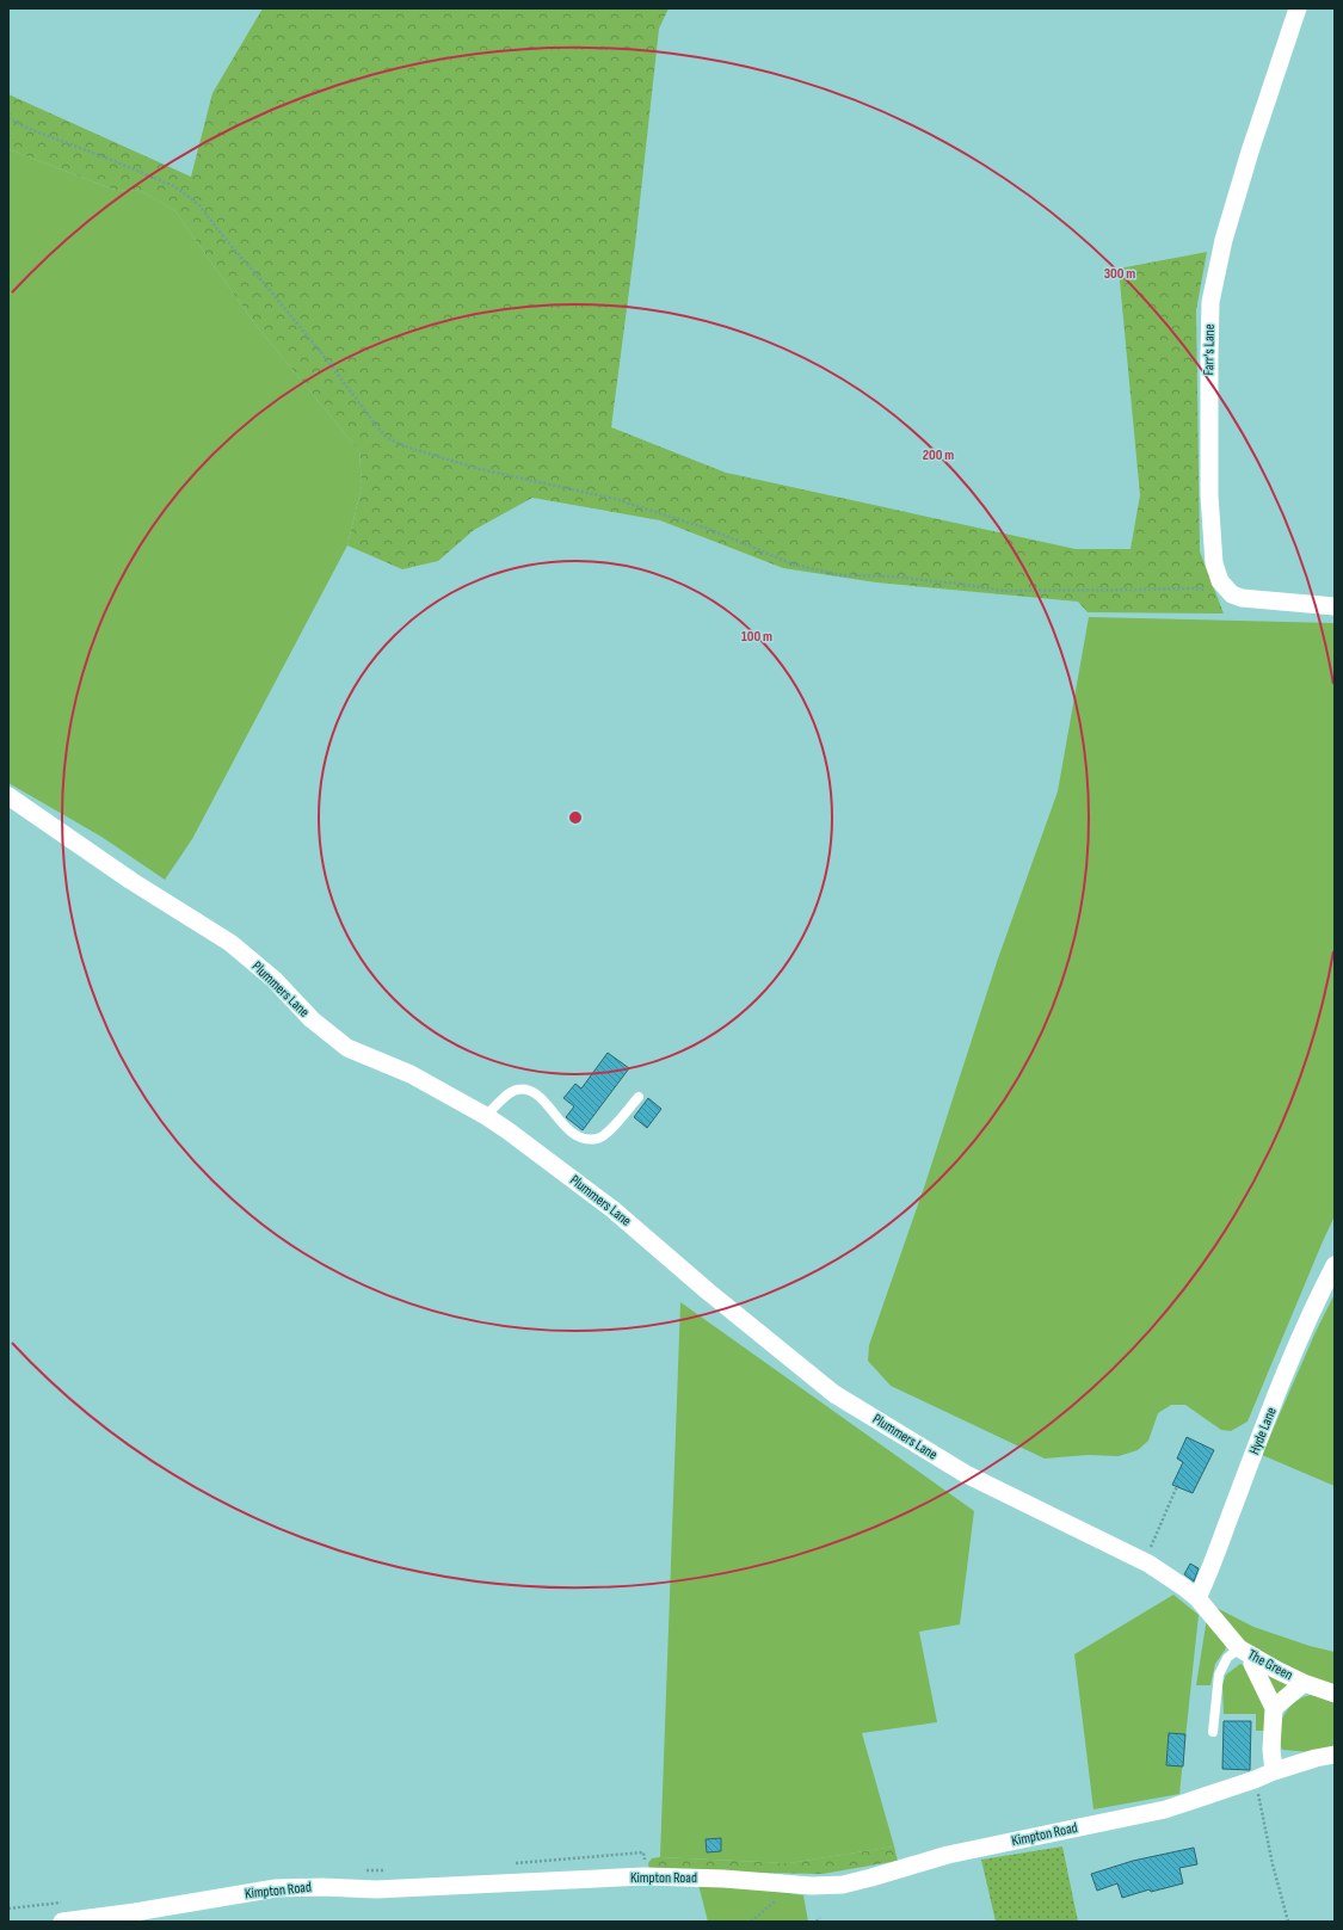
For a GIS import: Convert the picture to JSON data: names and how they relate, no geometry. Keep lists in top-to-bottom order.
{
  "streets": {
    "street": [
      "Farr's Lane",
      "Plummers Lane",
      "Hyde Lane",
      "The Green",
      "Kimpton Road"
    ]
  },
  "crossings": [
    ["Plummers Lane", "Hyde Lane"],
    ["Plummers Lane", "The Green"],
    ["Hyde Lane", "The Green"]
  ],
  "rings": ["300 m", "200 m", "100 m"]
}
